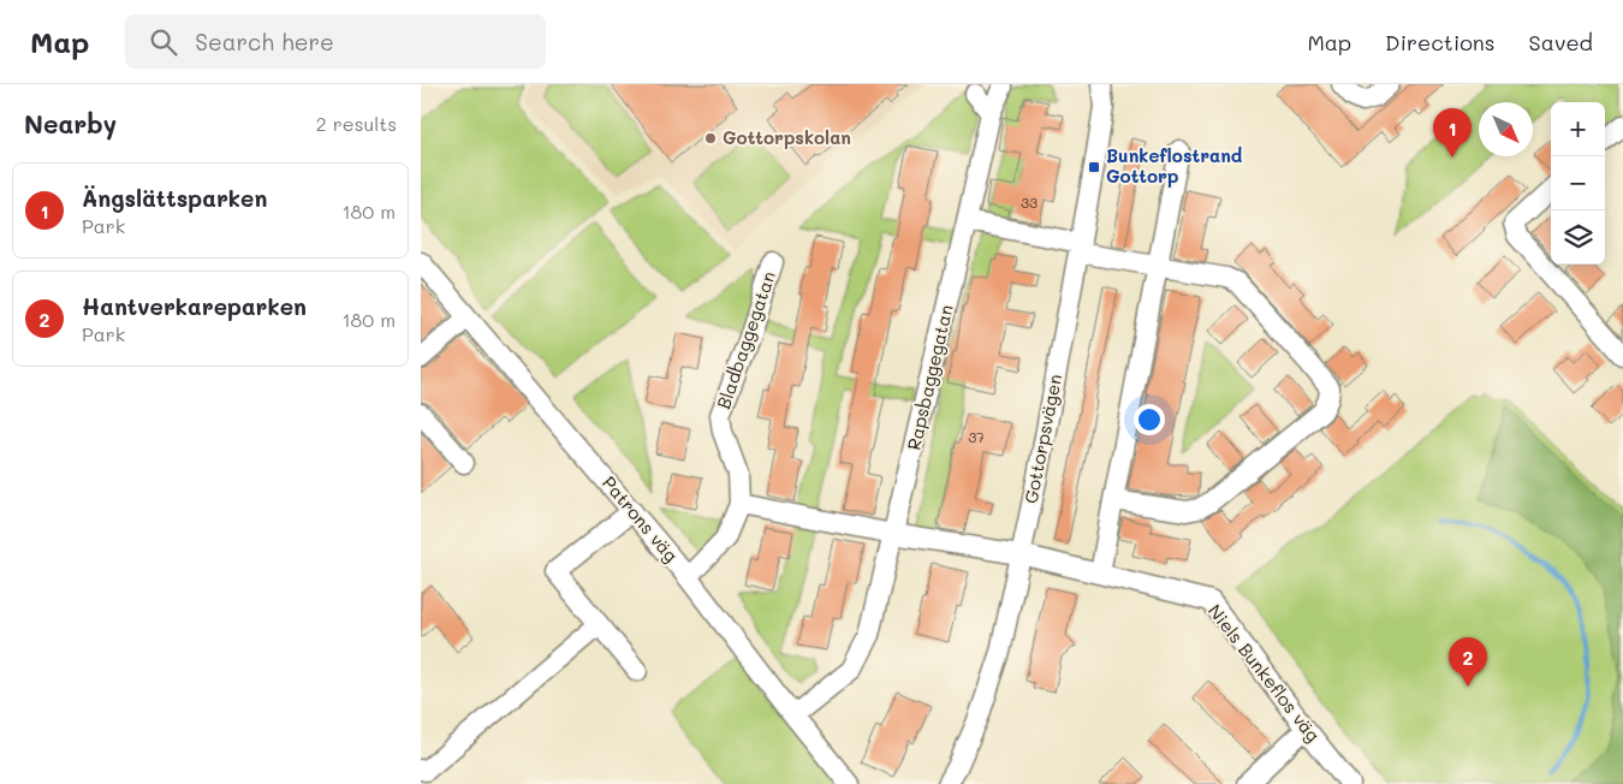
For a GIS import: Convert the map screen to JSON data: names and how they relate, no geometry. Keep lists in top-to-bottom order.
{
  "streets": {
    "street": [
      "Bladbaggegatan",
      "Rapsbaggegatan",
      "Gottorpsvägen",
      "Patrons väg",
      "Niels Bunkeflos väg"
    ]
  },
  "crossings": [
    ["Bladbaggegatan", "Patrons väg"],
    ["Rapsbaggegatan", "Patrons väg"],
    ["Gottorpsvägen", "Niels Bunkeflos väg"]
  ],
  "places": {
    "other": ["Gottorpskolan"],
    "transit": ["Bunkeflostrand Gottorp"]
  },
  "house_numbers": ["33", "37"],
  "north": "bottom right",
  "page": {
    "header": "Map",
    "search": "Search here",
    "nav": ["Map", "Directions", "Saved"],
    "heading": ["Nearby", "2 results"],
    "map_buttons": ["+", "−"],
    "pins": ["1", "2"],
    "list": [
      {
        "mark": "1",
        "name": "Ängslättsparken",
        "note": "Park",
        "value": "180 m"
      },
      {
        "mark": "2",
        "name": "Hantverkareparken",
        "note": "Park",
        "value": "180 m"
      }
    ]
  }
}
